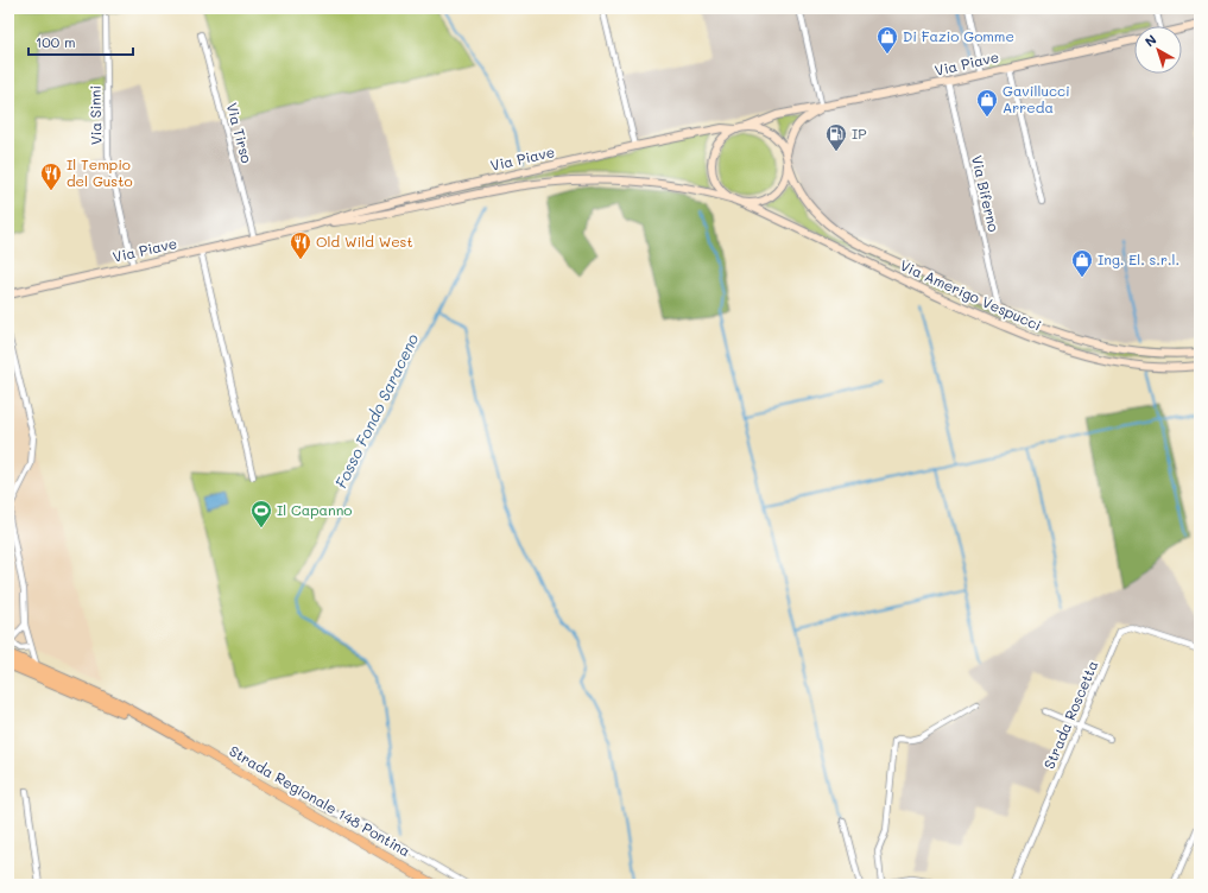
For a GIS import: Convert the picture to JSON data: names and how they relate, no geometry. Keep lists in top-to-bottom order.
{
  "streets": {
    "highway": ["Strada Regionale 148 Pontina"],
    "main road": ["Via Piave", "Via Amerigo Vespucci"],
    "street": [
      "Via Sinni",
      "Via Tirso",
      "Via Biferno",
      "Strada Roscetta"
    ]
  },
  "crossings": [
    ["Via Piave", "Via Sinni"],
    ["Via Piave", "Via Tirso"],
    ["Via Piave", "Via Biferno"],
    ["Via Piave", "Via Amerigo Vespucci"],
    ["Via Biferno", "Via Amerigo Vespucci"]
  ],
  "water": ["Fosso Fondo Saraceno"],
  "places": {
    "shop": ["Di Fazio Gomme", "Gavillucci Arreda", "Ing. El. s.r.l."],
    "fuel station": ["IP"],
    "restaurant": ["Il Tempio del Gusto", "Old Wild West"],
    "sports": ["Il Capanno"]
  },
  "scale_bar": "100 m",
  "north": "top left"
}
